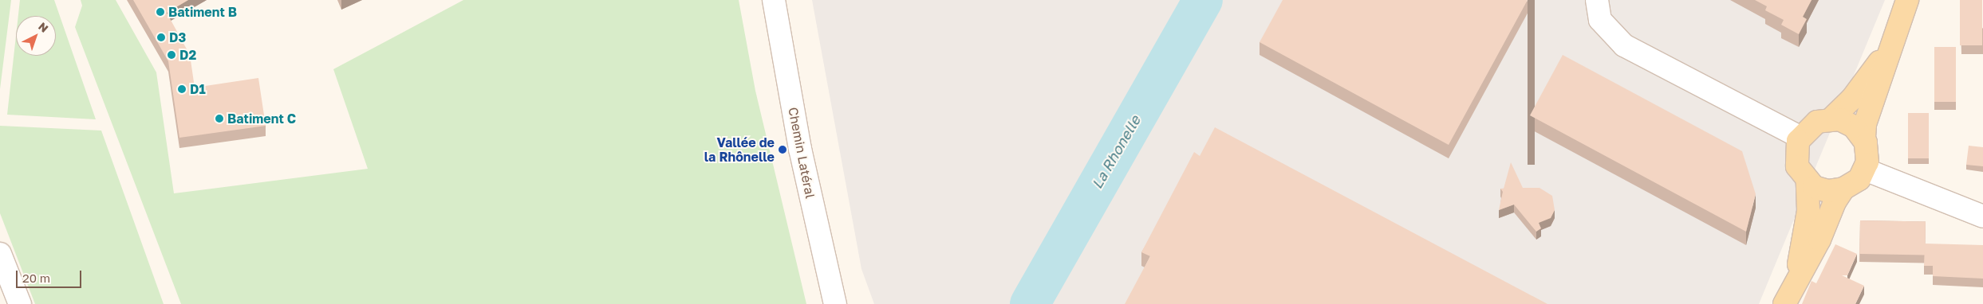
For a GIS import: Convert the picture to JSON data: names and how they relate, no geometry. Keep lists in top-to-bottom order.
{
  "streets": {
    "street": ["Chemin Latéral"]
  },
  "water": ["La Rhonelle"],
  "places": [
    "Batiment B",
    "D3",
    "D2",
    "D1",
    "Batiment C",
    "Vallée de la Rhônelle"
  ],
  "scale_bar": "20 m",
  "north": "top right"
}
